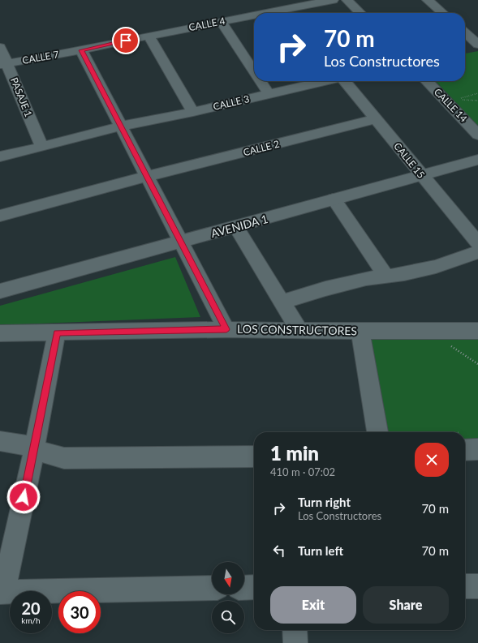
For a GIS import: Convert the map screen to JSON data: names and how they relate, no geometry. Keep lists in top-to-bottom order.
{
  "streets": {
    "street": [
      "CALLE 4",
      "CALLE 7",
      "PASAJE 1",
      "CALLE 3",
      "CALLE 14",
      "CALLE 2",
      "CALLE 15",
      "AVENIDA 1",
      "LOS CONSTRUCTORES"
    ]
  },
  "crossings": [
    ["CALLE 4", "CALLE 7"],
    ["CALLE 7", "PASAJE 1"],
    ["CALLE 2", "CALLE 15"],
    ["CALLE 15", "AVENIDA 1"]
  ],
  "north": "bottom",
  "page": {
    "turn": ["70 m", "Los Constructores"],
    "heading": ["1 min", "410 m · 07:02"],
    "list": [
      {
        "name": "Turn right",
        "note": "Los Constructores",
        "value": "70 m"
      },
      {
        "name": "Turn left",
        "value": "70 m"
      }
    ],
    "buttons": ["Exit", "Share"],
    "speed": "20 km/h",
    "limit": "30"
  }
}
